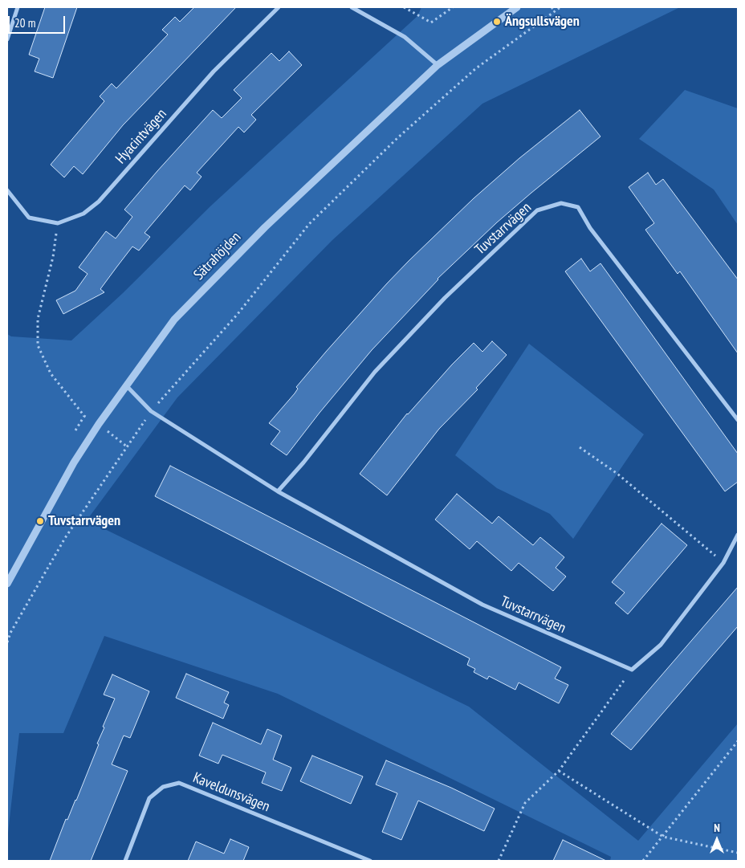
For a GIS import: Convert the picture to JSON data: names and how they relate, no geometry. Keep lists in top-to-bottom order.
{
  "streets": {
    "street": [
      "Hyacintvägen",
      "Tuvstarrvägen",
      "Sätrahöjden",
      "Kaveldunsvägen"
    ]
  },
  "crossings": [
    ["Tuvstarrvägen", "Sätrahöjden"]
  ],
  "places": ["Ängsullsvägen", "Tuvstarrvägen"],
  "scale_bar": "20 m",
  "north": "top"
}
